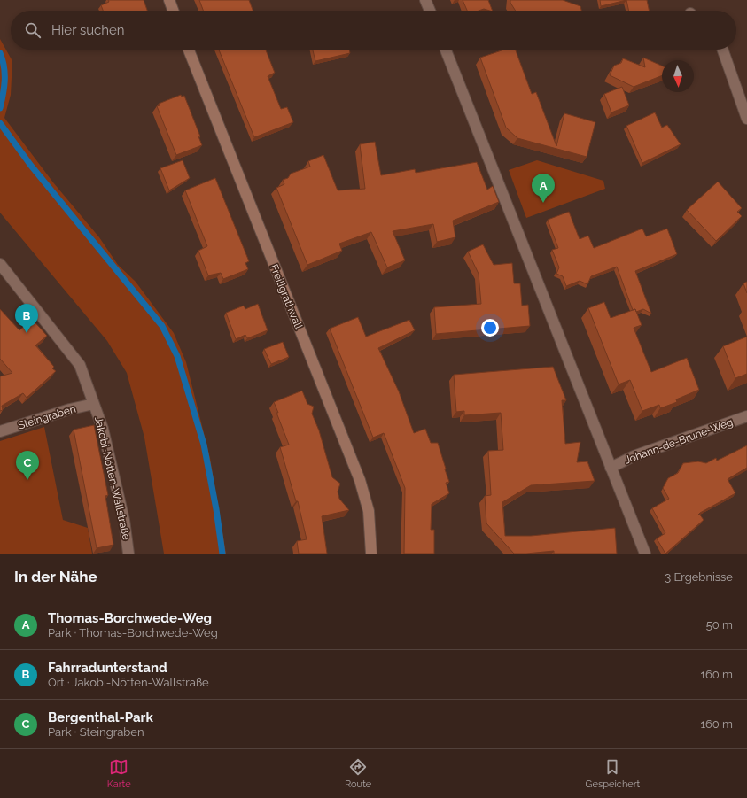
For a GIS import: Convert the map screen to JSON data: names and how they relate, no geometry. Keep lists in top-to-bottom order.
{
  "streets": {
    "street": [
      "Freiligrathwall",
      "Steingraben",
      "Johann-de-Brune-Weg",
      "Jakobi-Nötten-Wallstraße"
    ]
  },
  "crossings": [
    ["Steingraben", "Jakobi-Nötten-Wallstraße"]
  ],
  "north": "bottom",
  "page": {
    "search": "Hier suchen",
    "pins": ["A", "B", "C"],
    "heading": ["In der Nähe", "3 Ergebnisse"],
    "list": [
      {
        "mark": "A",
        "name": "Thomas-Borchwede-Weg",
        "note": "Park · Thomas-Borchwede-Weg",
        "value": "50 m"
      },
      {
        "mark": "B",
        "name": "Fahrradunterstand",
        "note": "Ort · Jakobi-Nötten-Wallstraße",
        "value": "160 m"
      },
      {
        "mark": "C",
        "name": "Bergenthal-Park",
        "note": "Park · Steingraben",
        "value": "160 m"
      }
    ],
    "nav": ["Karte", "Route", "Gespeichert"]
  }
}
